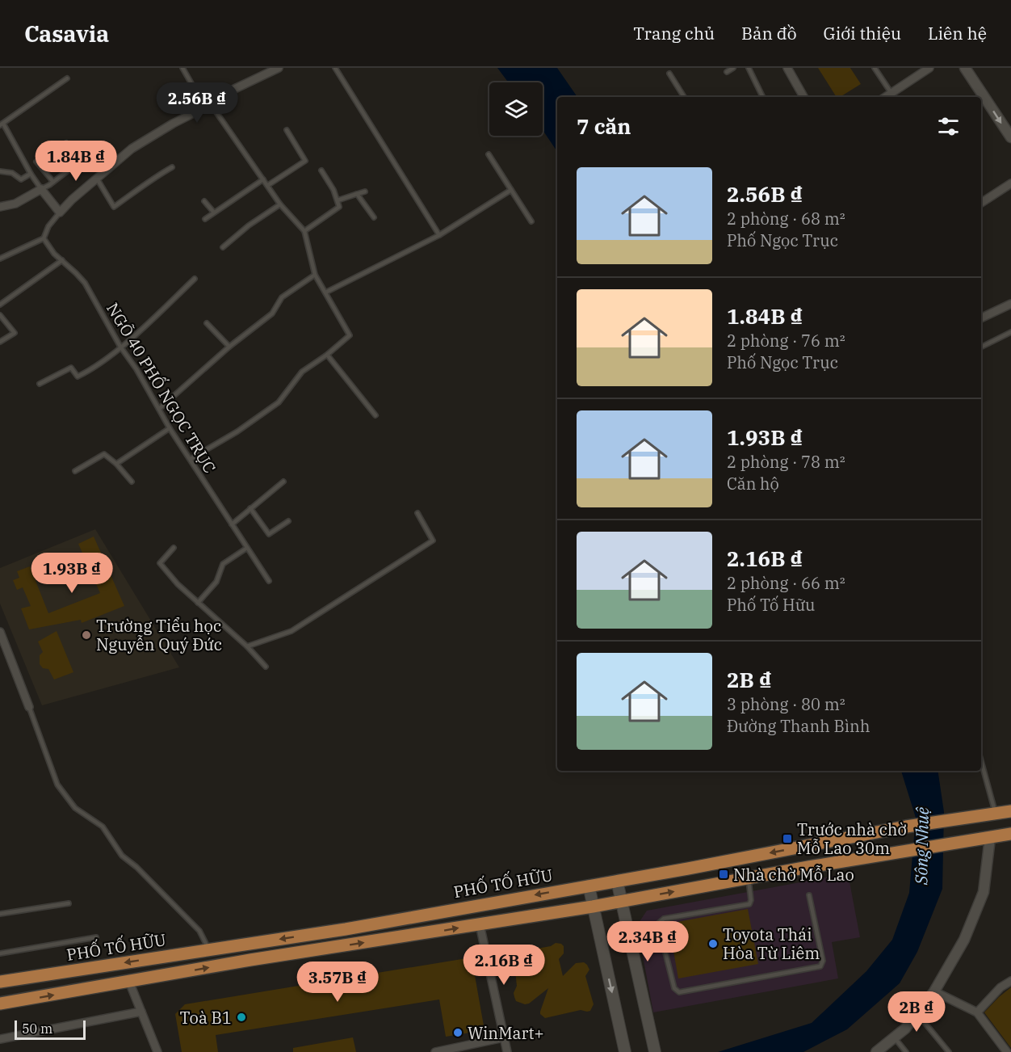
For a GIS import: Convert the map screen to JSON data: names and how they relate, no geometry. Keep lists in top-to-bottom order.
{
  "streets": {
    "main road": ["PHỐ TỐ HỮU"],
    "lane": ["NGÕ 40 PHỐ NGỌC TRỤC"]
  },
  "water": ["Sông Nhuệ"],
  "places": {
    "other": [
      "Trường Tiểu học Nguyễn Quý Đức",
      "Toyota Thái Hòa Từ Liêm",
      "Toà B1",
      "WinMart+"
    ],
    "transit": ["Trước nhà chờ Mỗ Lao 30m", "Nhà chờ Mỗ Lao"]
  },
  "scale_bar": "50 m",
  "page": {
    "header": "Casavia",
    "nav": [
      "Trang chủ",
      "Bản đồ",
      "Giới thiệu",
      "Liên hệ"
    ],
    "price": [
      "2.56B ₫",
      "1.84B ₫",
      "1.93B ₫",
      "2.34B ₫",
      "2.16B ₫",
      "3.57B ₫",
      "2B ₫"
    ],
    "heading": "7 căn",
    "list": [
      {
        "name": "2.56B ₫",
        "note": "2 phòng · 68 m² · Phố Ngọc Trục"
      },
      {
        "name": "1.84B ₫",
        "note": "2 phòng · 76 m² · Phố Ngọc Trục"
      },
      {
        "name": "1.93B ₫",
        "note": "2 phòng · 78 m² · Căn hộ"
      },
      {
        "name": "2.16B ₫",
        "note": "2 phòng · 66 m² · Phố Tố Hữu"
      },
      {
        "name": "2B ₫",
        "note": "3 phòng · 80 m² · Đường Thanh Bình"
      }
    ],
    "scale": "50 m"
  }
}
